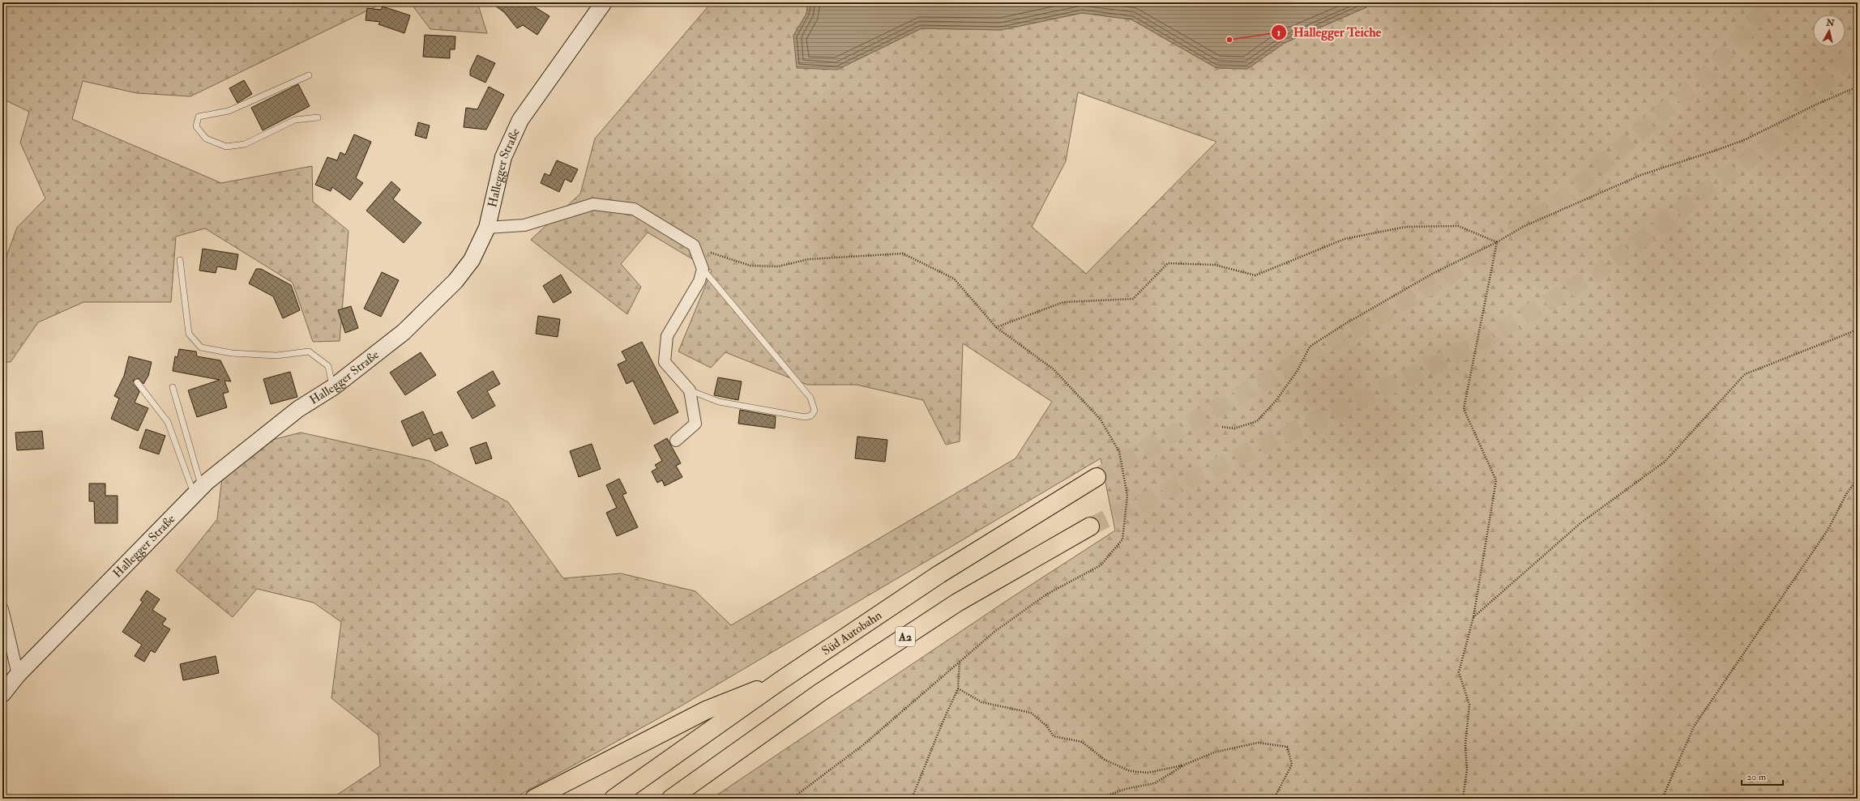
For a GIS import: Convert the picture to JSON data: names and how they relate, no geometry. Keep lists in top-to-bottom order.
{
  "streets": {
    "highway": ["Süd Autobahn", "A2"],
    "main road": ["Hallegger Straße"]
  },
  "places": ["Hallegger Teiche"],
  "scale_bar": "20 m",
  "north": "top"
}
